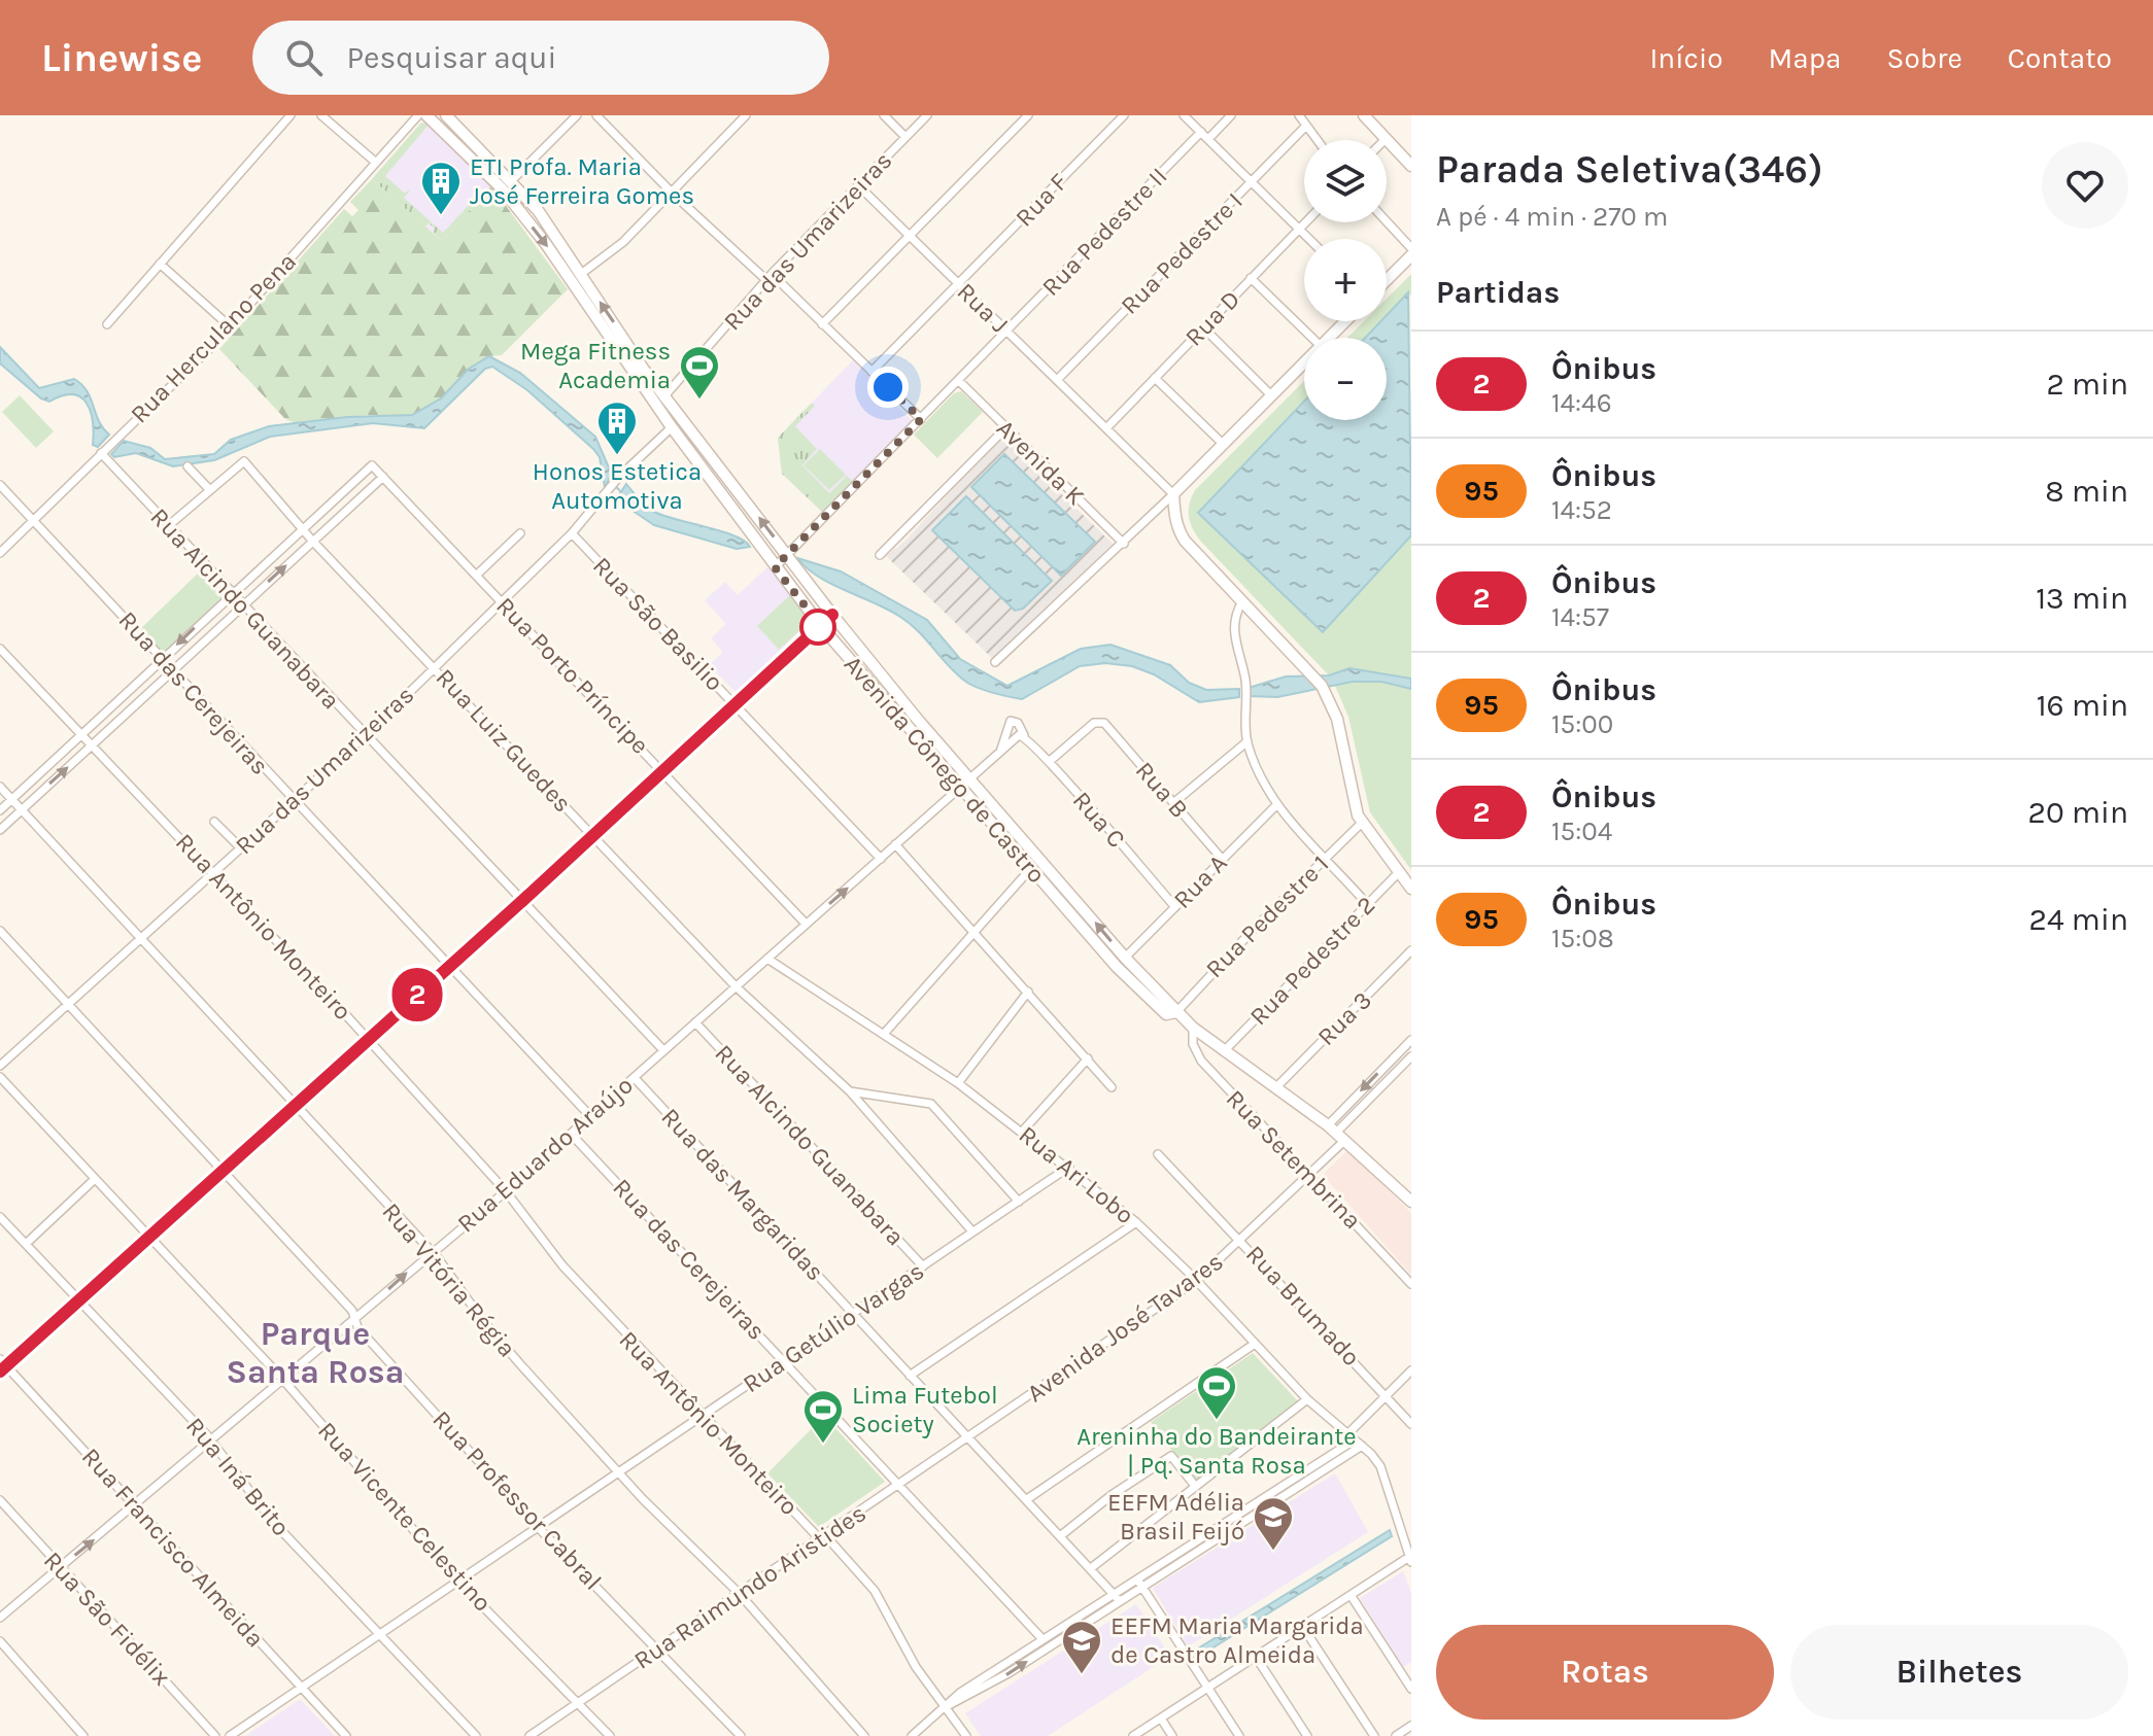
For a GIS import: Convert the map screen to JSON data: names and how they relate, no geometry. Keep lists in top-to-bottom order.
{
  "streets": {
    "main road": ["Avenida Cônego de Castro"],
    "street": [
      "Rua F",
      "Rua Pedestre II",
      "Rua das Umarizeiras",
      "Rua Pedestre I",
      "Rua J",
      "Rua D",
      "Rua Herculano Pena",
      "Avenida K",
      "Rua Alcindo Guanabara",
      "Rua São Basilio",
      "Rua Porto Príncipe",
      "Rua das Cerejeiras",
      "Rua Luiz Guedes",
      "Rua B",
      "Rua C",
      "Rua A",
      "Rua Pedestre 1",
      "Rua Antônio Monteiro",
      "Rua Pedestre 2",
      "Rua 3",
      "Rua Eduardo Araújo",
      "Rua Setembrina",
      "Rua Ari Lobo",
      "Rua das Margaridas",
      "Rua Vitória Régia",
      "Rua Brumado",
      "Rua Getúlio Vargas",
      "Avenida José Tavares",
      "Rua Iná Brito",
      "Rua Professor Cabral",
      "Rua Vicente Celestino",
      "Rua Francisco Almeida",
      "Rua Raimundo Aristides",
      "Rua São Fidélix"
    ]
  },
  "crossings": [
    ["Rua F", "Rua J"],
    ["Rua Pedestre II", "Rua J"],
    ["Rua das Umarizeiras", "Rua J"],
    ["Rua das Umarizeiras", "Rua Alcindo Guanabara"],
    ["Rua das Umarizeiras", "Rua São Basilio"],
    ["Rua das Umarizeiras", "Rua Porto Príncipe"],
    ["Rua das Umarizeiras", "Rua das Cerejeiras"],
    ["Rua das Umarizeiras", "Rua Luiz Guedes"],
    ["Rua das Umarizeiras", "Avenida Cônego de Castro"],
    ["Rua das Umarizeiras", "Rua Antônio Monteiro"],
    ["Rua das Umarizeiras", "Rua Vitória Régia"],
    ["Rua das Umarizeiras", "Rua Professor Cabral"],
    ["Rua Pedestre I", "Rua J"],
    ["Rua J", "Rua D"],
    ["Rua Herculano Pena", "Rua Alcindo Guanabara"],
    ["Rua Herculano Pena", "Rua das Cerejeiras"],
    ["Rua Alcindo Guanabara", "Rua Luiz Guedes"],
    ["Rua Alcindo Guanabara", "Rua Eduardo Araújo"],
    ["Rua Alcindo Guanabara", "Rua Getúlio Vargas"],
    ["Rua São Basilio", "Rua Eduardo Araújo"],
    ["Rua Porto Príncipe", "Rua Luiz Guedes"],
    ["Rua Porto Príncipe", "Rua Eduardo Araújo"],
    ["Rua das Cerejeiras", "Rua Eduardo Araújo"],
    ["Rua das Cerejeiras", "Rua Getúlio Vargas"],
    ["Rua das Cerejeiras", "Rua Raimundo Aristides"],
    ["Rua Luiz Guedes", "Rua Eduardo Araújo"],
    ["Rua Luiz Guedes", "Rua Getúlio Vargas"],
    ["Avenida Cônego de Castro", "Rua A"],
    ["Avenida Cônego de Castro", "Rua Pedestre 1"],
    ["Avenida Cônego de Castro", "Rua Pedestre 2"],
    ["Avenida Cônego de Castro", "Rua 3"],
    ["Avenida Cônego de Castro", "Rua Eduardo Araújo"],
    ["Avenida Cônego de Castro", "Rua Setembrina"],
    ["Avenida Cônego de Castro", "Avenida José Tavares"],
    ["Rua B", "Rua C"],
    ["Rua B", "Rua A"],
    ["Rua C", "Rua A"],
    ["Rua Antônio Monteiro", "Rua Eduardo Araújo"],
    ["Rua Antônio Monteiro", "Rua Getúlio Vargas"],
    ["Rua Antônio Monteiro", "Rua Raimundo Aristides"],
    ["Rua Eduardo Araújo", "Rua Ari Lobo"],
    ["Rua Eduardo Araújo", "Rua das Margaridas"],
    ["Rua Eduardo Araújo", "Rua Vitória Régia"],
    ["Rua Eduardo Araújo", "Rua Iná Brito"],
    ["Rua Eduardo Araújo", "Rua Professor Cabral"],
    ["Rua Eduardo Araújo", "Rua Vicente Celestino"],
    ["Rua Eduardo Araújo", "Rua Francisco Almeida"],
    ["Rua Eduardo Araújo", "Rua São Fidélix"],
    ["Rua Setembrina", "Avenida José Tavares"],
    ["Rua Ari Lobo", "Rua Getúlio Vargas"],
    ["Rua Ari Lobo", "Avenida José Tavares"],
    ["Rua das Margaridas", "Rua Getúlio Vargas"],
    ["Rua das Margaridas", "Avenida José Tavares"],
    ["Rua das Margaridas", "Rua Raimundo Aristides"],
    ["Rua Vitória Régia", "Rua Getúlio Vargas"],
    ["Rua Vitória Régia", "Rua Raimundo Aristides"],
    ["Rua Brumado", "Avenida José Tavares"],
    ["Rua Getúlio Vargas", "Rua Iná Brito"],
    ["Rua Getúlio Vargas", "Rua Professor Cabral"],
    ["Rua Getúlio Vargas", "Rua Vicente Celestino"],
    ["Rua Getúlio Vargas", "Rua Francisco Almeida"],
    ["Avenida José Tavares", "Rua Raimundo Aristides"],
    ["Rua Professor Cabral", "Rua Raimundo Aristides"],
    ["Rua Vicente Celestino", "Rua Raimundo Aristides"]
  ],
  "districts": ["Parque Santa Rosa"],
  "places": {
    "building": ["ETI Profª. Maria José Ferreira Gomes", "Honos Estetica Automotiva"],
    "sports": ["Mega Fitness Academia", "Areninha do Bandeirante | Pq. Santa Rosa", "Lima Futebol Society"],
    "school or university": ["EEFM Adélia Brasil Feijó", "EEFM Maria Margarida de Castro Almeida"]
  },
  "lines": ["bus line 2"],
  "page": {
    "header": "Linewise",
    "search": "Pesquisar aqui",
    "nav": [
      "Início",
      "Mapa",
      "Sobre",
      "Contato"
    ],
    "on_map": "2",
    "heading": [
      ["Parada Seletiva(346)", "A pé · 4 min · 270 m"],
      "Partidas"
    ],
    "map_buttons": ["+", "−"],
    "list": [
      {
        "mark": "2",
        "name": "Ônibus",
        "note": "14:46",
        "value": "2 min"
      },
      {
        "mark": "95",
        "name": "Ônibus",
        "note": "14:52",
        "value": "8 min"
      },
      {
        "mark": "2",
        "name": "Ônibus",
        "note": "14:57",
        "value": "13 min"
      },
      {
        "mark": "95",
        "name": "Ônibus",
        "note": "15:00",
        "value": "16 min"
      },
      {
        "mark": "2",
        "name": "Ônibus",
        "note": "15:04",
        "value": "20 min"
      },
      {
        "mark": "95",
        "name": "Ônibus",
        "note": "15:08",
        "value": "24 min"
      }
    ],
    "buttons": ["Rotas", "Bilhetes"]
  }
}
